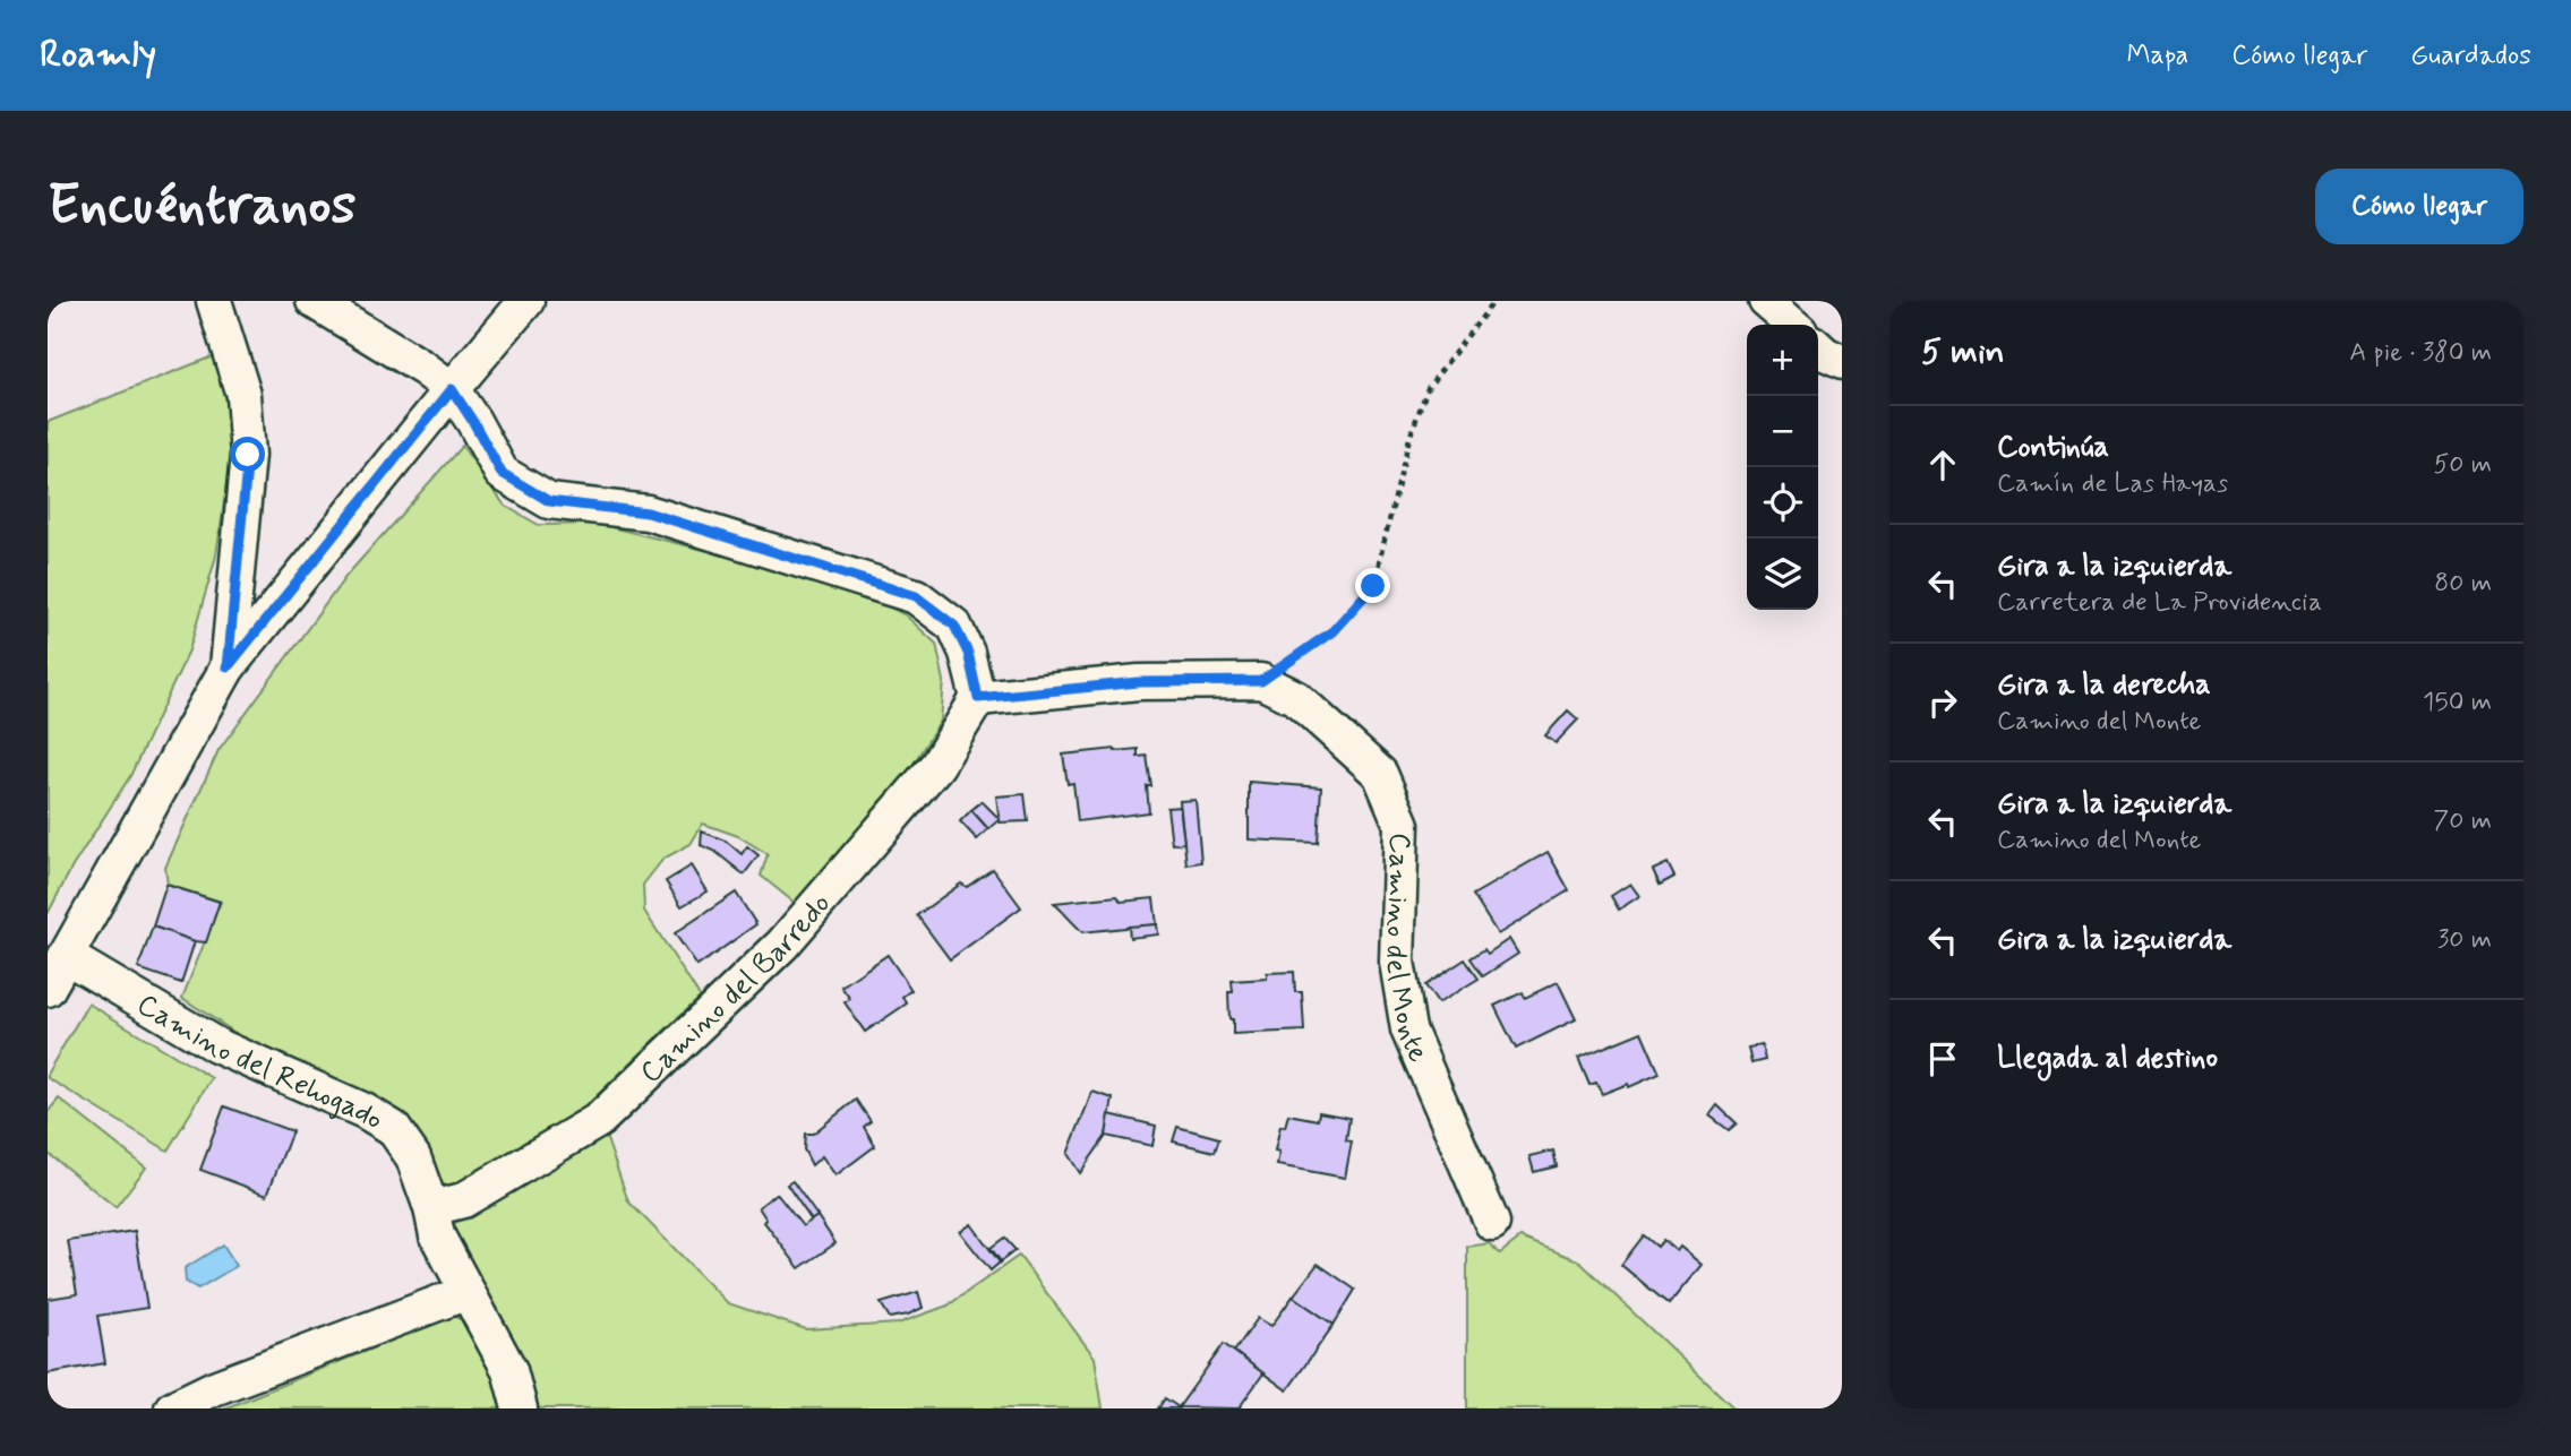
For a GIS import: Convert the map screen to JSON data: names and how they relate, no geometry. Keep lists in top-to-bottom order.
{
  "streets": {
    "street": ["Camino del Monte", "Camino del Barredo", "Camino del Rehogado"]
  },
  "crossings": [
    ["Camino del Monte", "Camino del Barredo"],
    ["Camino del Barredo", "Camino del Rehogado"]
  ],
  "page": {
    "header": "Roamly",
    "nav": ["Mapa", "Cómo llegar", "Guardados"],
    "buttons": "Cómo llegar",
    "title": "Encuéntranos",
    "heading": ["5 min", "A pie · 380 m"],
    "map_buttons": ["+", "−"],
    "list": [
      ["Continúa", "Camín de Las Hayas", "50 m"],
      ["Gira a la izquierda", "Carretera de La Providencia", "80 m"],
      ["Gira a la derecha", "Camino del Monte", "150 m"],
      ["Gira a la izquierda", "Camino del Monte", "70 m"],
      ["Gira a la izquierda", "30 m"],
      "Llegada al destino"
    ]
  }
}
